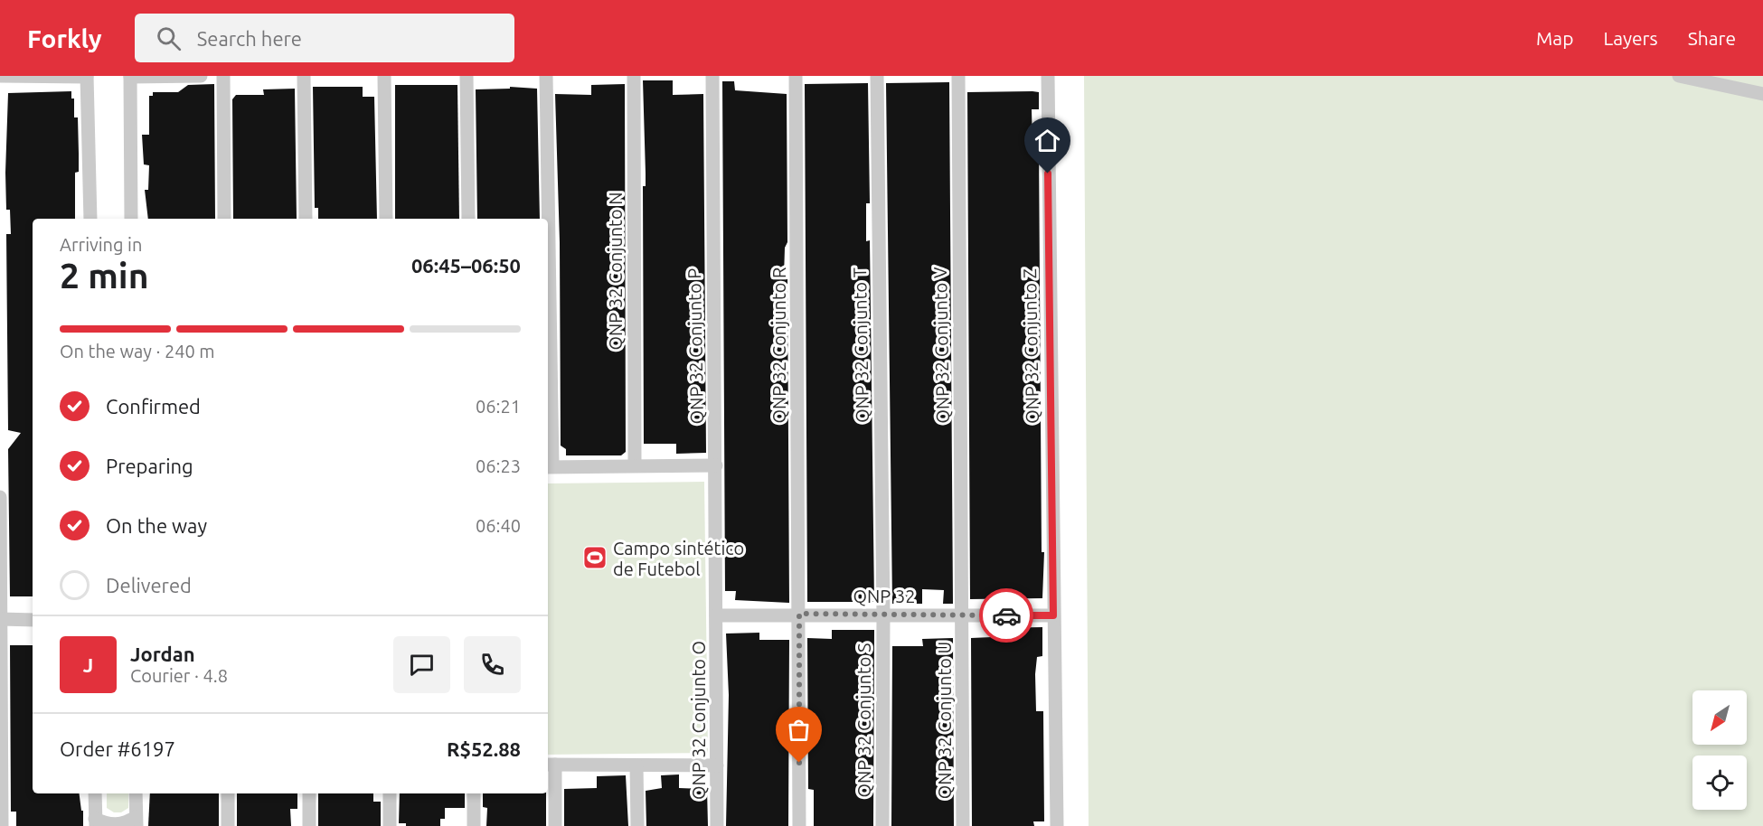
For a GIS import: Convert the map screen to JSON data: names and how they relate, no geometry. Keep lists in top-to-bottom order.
{
  "streets": {
    "street": [
      "QNP 32 Conjunto N",
      "QNP 32 Conjunto R",
      "QNP 32 Conjunto T",
      "QNP 32 Conjunto V",
      "QNP 32 Conjunto P",
      "QNP 32 Conjunto Z",
      "QNP 32",
      "QNP 32 Conjunto O",
      "QNP 32 Conjunto S",
      "QNP 32 Conjunto U"
    ]
  },
  "crossings": [
    ["QNP 32 Conjunto R", "QNP 32"],
    ["QNP 32 Conjunto T", "QNP 32"],
    ["QNP 32 Conjunto T", "QNP 32 Conjunto S"],
    ["QNP 32 Conjunto V", "QNP 32"],
    ["QNP 32 Conjunto V", "QNP 32 Conjunto U"],
    ["QNP 32 Conjunto P", "QNP 32"],
    ["QNP 32 Conjunto P", "QNP 32 Conjunto O"],
    ["QNP 32 Conjunto Z", "QNP 32"],
    ["QNP 32", "QNP 32 Conjunto O"],
    ["QNP 32", "QNP 32 Conjunto S"],
    ["QNP 32", "QNP 32 Conjunto U"]
  ],
  "places": {
    "sports": ["Campo sintético de Futebol"]
  },
  "north": "bottom left",
  "page": {
    "header": "Forkly",
    "search": "Search here",
    "nav": ["Map", "Layers", "Share"],
    "heading": ["2 min", "Arriving in", "06:45–06:50"],
    "panel": [
      "Jordan",
      "Courier · 4.8",
      "Order #6197",
      "R$52.88"
    ],
    "bar": "On the way · 240 m",
    "list": [
      ["Confirmed", "06:21"],
      ["Preparing", "06:23"],
      ["On the way", "06:40"],
      "Delivered"
    ],
    "round": "J"
  }
}
